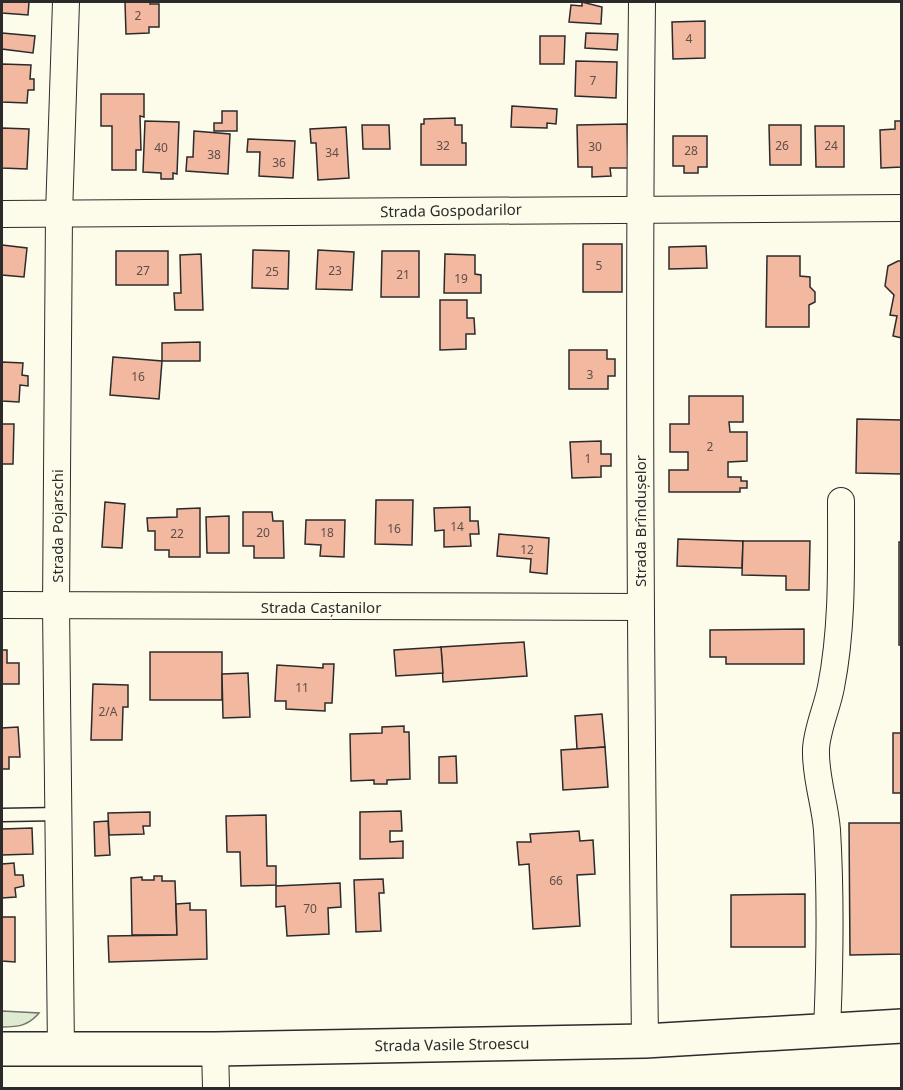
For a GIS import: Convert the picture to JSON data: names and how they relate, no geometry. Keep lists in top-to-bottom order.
{
  "streets": {
    "main road": ["Strada Vasile Stroescu"],
    "street": [
      "Strada Gospodarilor",
      "Strada Brîndușelor",
      "Strada Pojarschi",
      "Strada Caștanilor"
    ]
  },
  "crossings": [
    ["Strada Gospodarilor", "Strada Brîndușelor"],
    ["Strada Gospodarilor", "Strada Pojarschi"],
    ["Strada Brîndușelor", "Strada Caștanilor"],
    ["Strada Brîndușelor", "Strada Vasile Stroescu"],
    ["Strada Pojarschi", "Strada Caștanilor"],
    ["Strada Pojarschi", "Strada Vasile Stroescu"]
  ],
  "house_numbers": [
    "2",
    "4",
    "7",
    "32",
    "26",
    "24",
    "30",
    "40",
    "28",
    "34",
    "38",
    "36",
    "5",
    "27",
    "23",
    "25",
    "21",
    "19",
    "3",
    "16",
    "2",
    "1",
    "14",
    "16",
    "20",
    "18",
    "22",
    "12",
    "11",
    "2/A",
    "66",
    "70"
  ]
}
